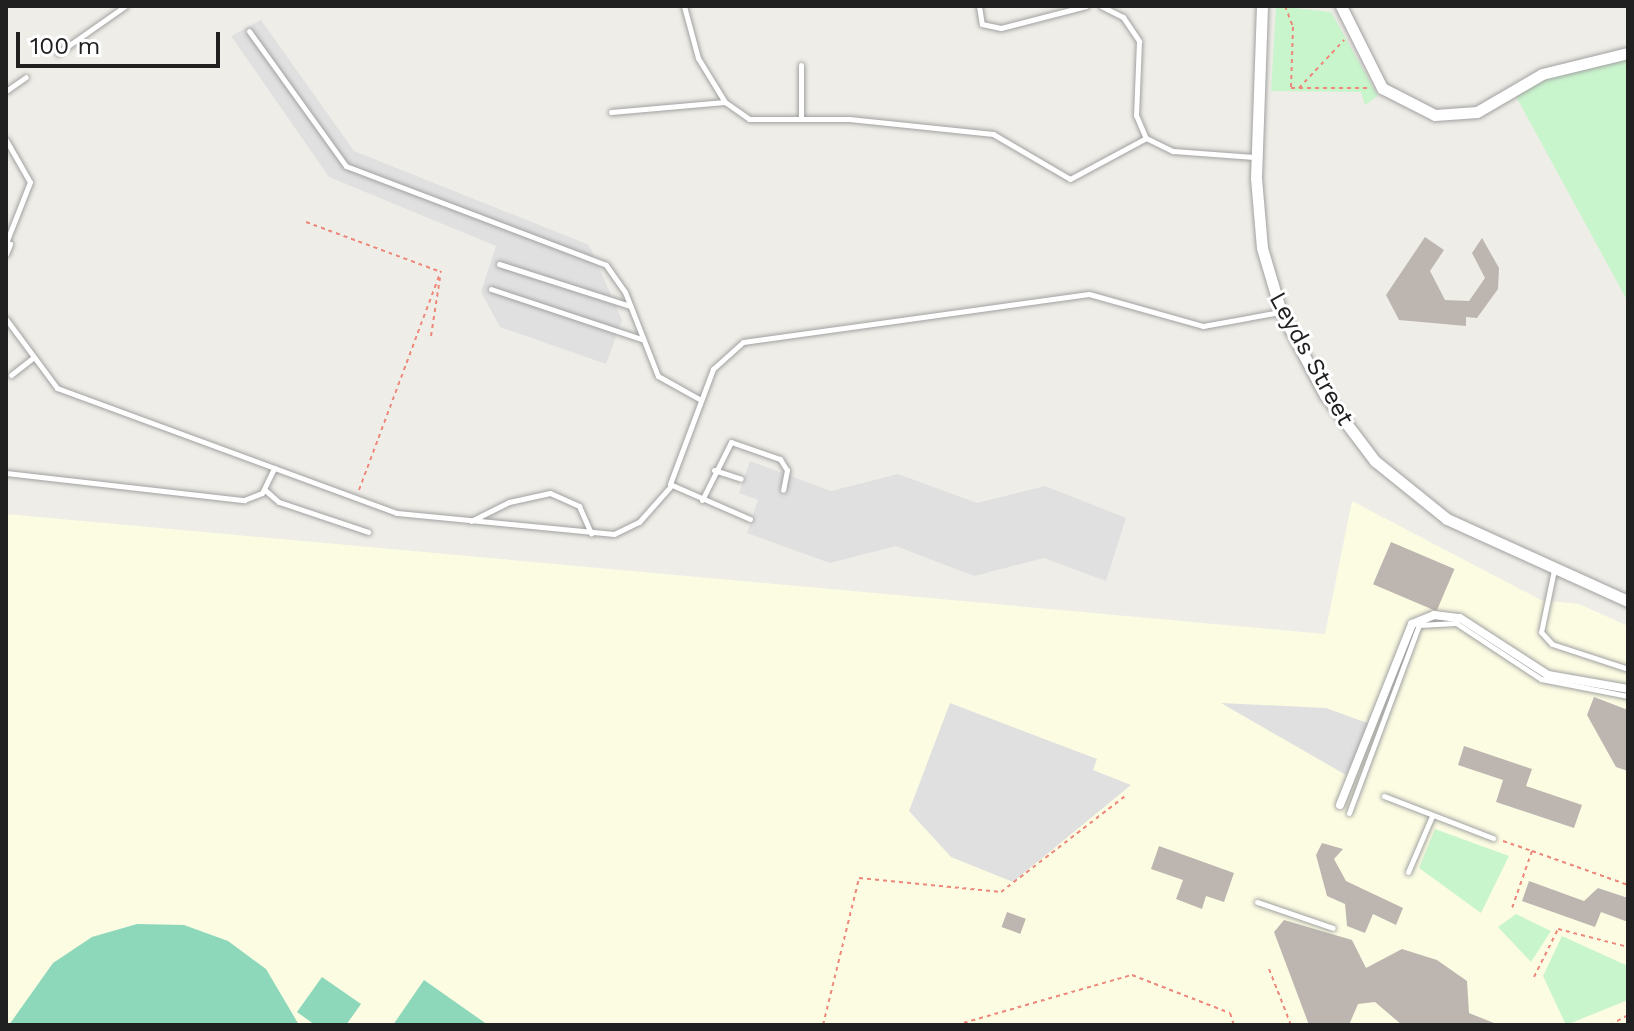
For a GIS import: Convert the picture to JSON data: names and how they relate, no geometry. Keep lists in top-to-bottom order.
{
  "streets": {
    "street": ["Leyds Street"]
  },
  "scale_bar": "100 m"
}
